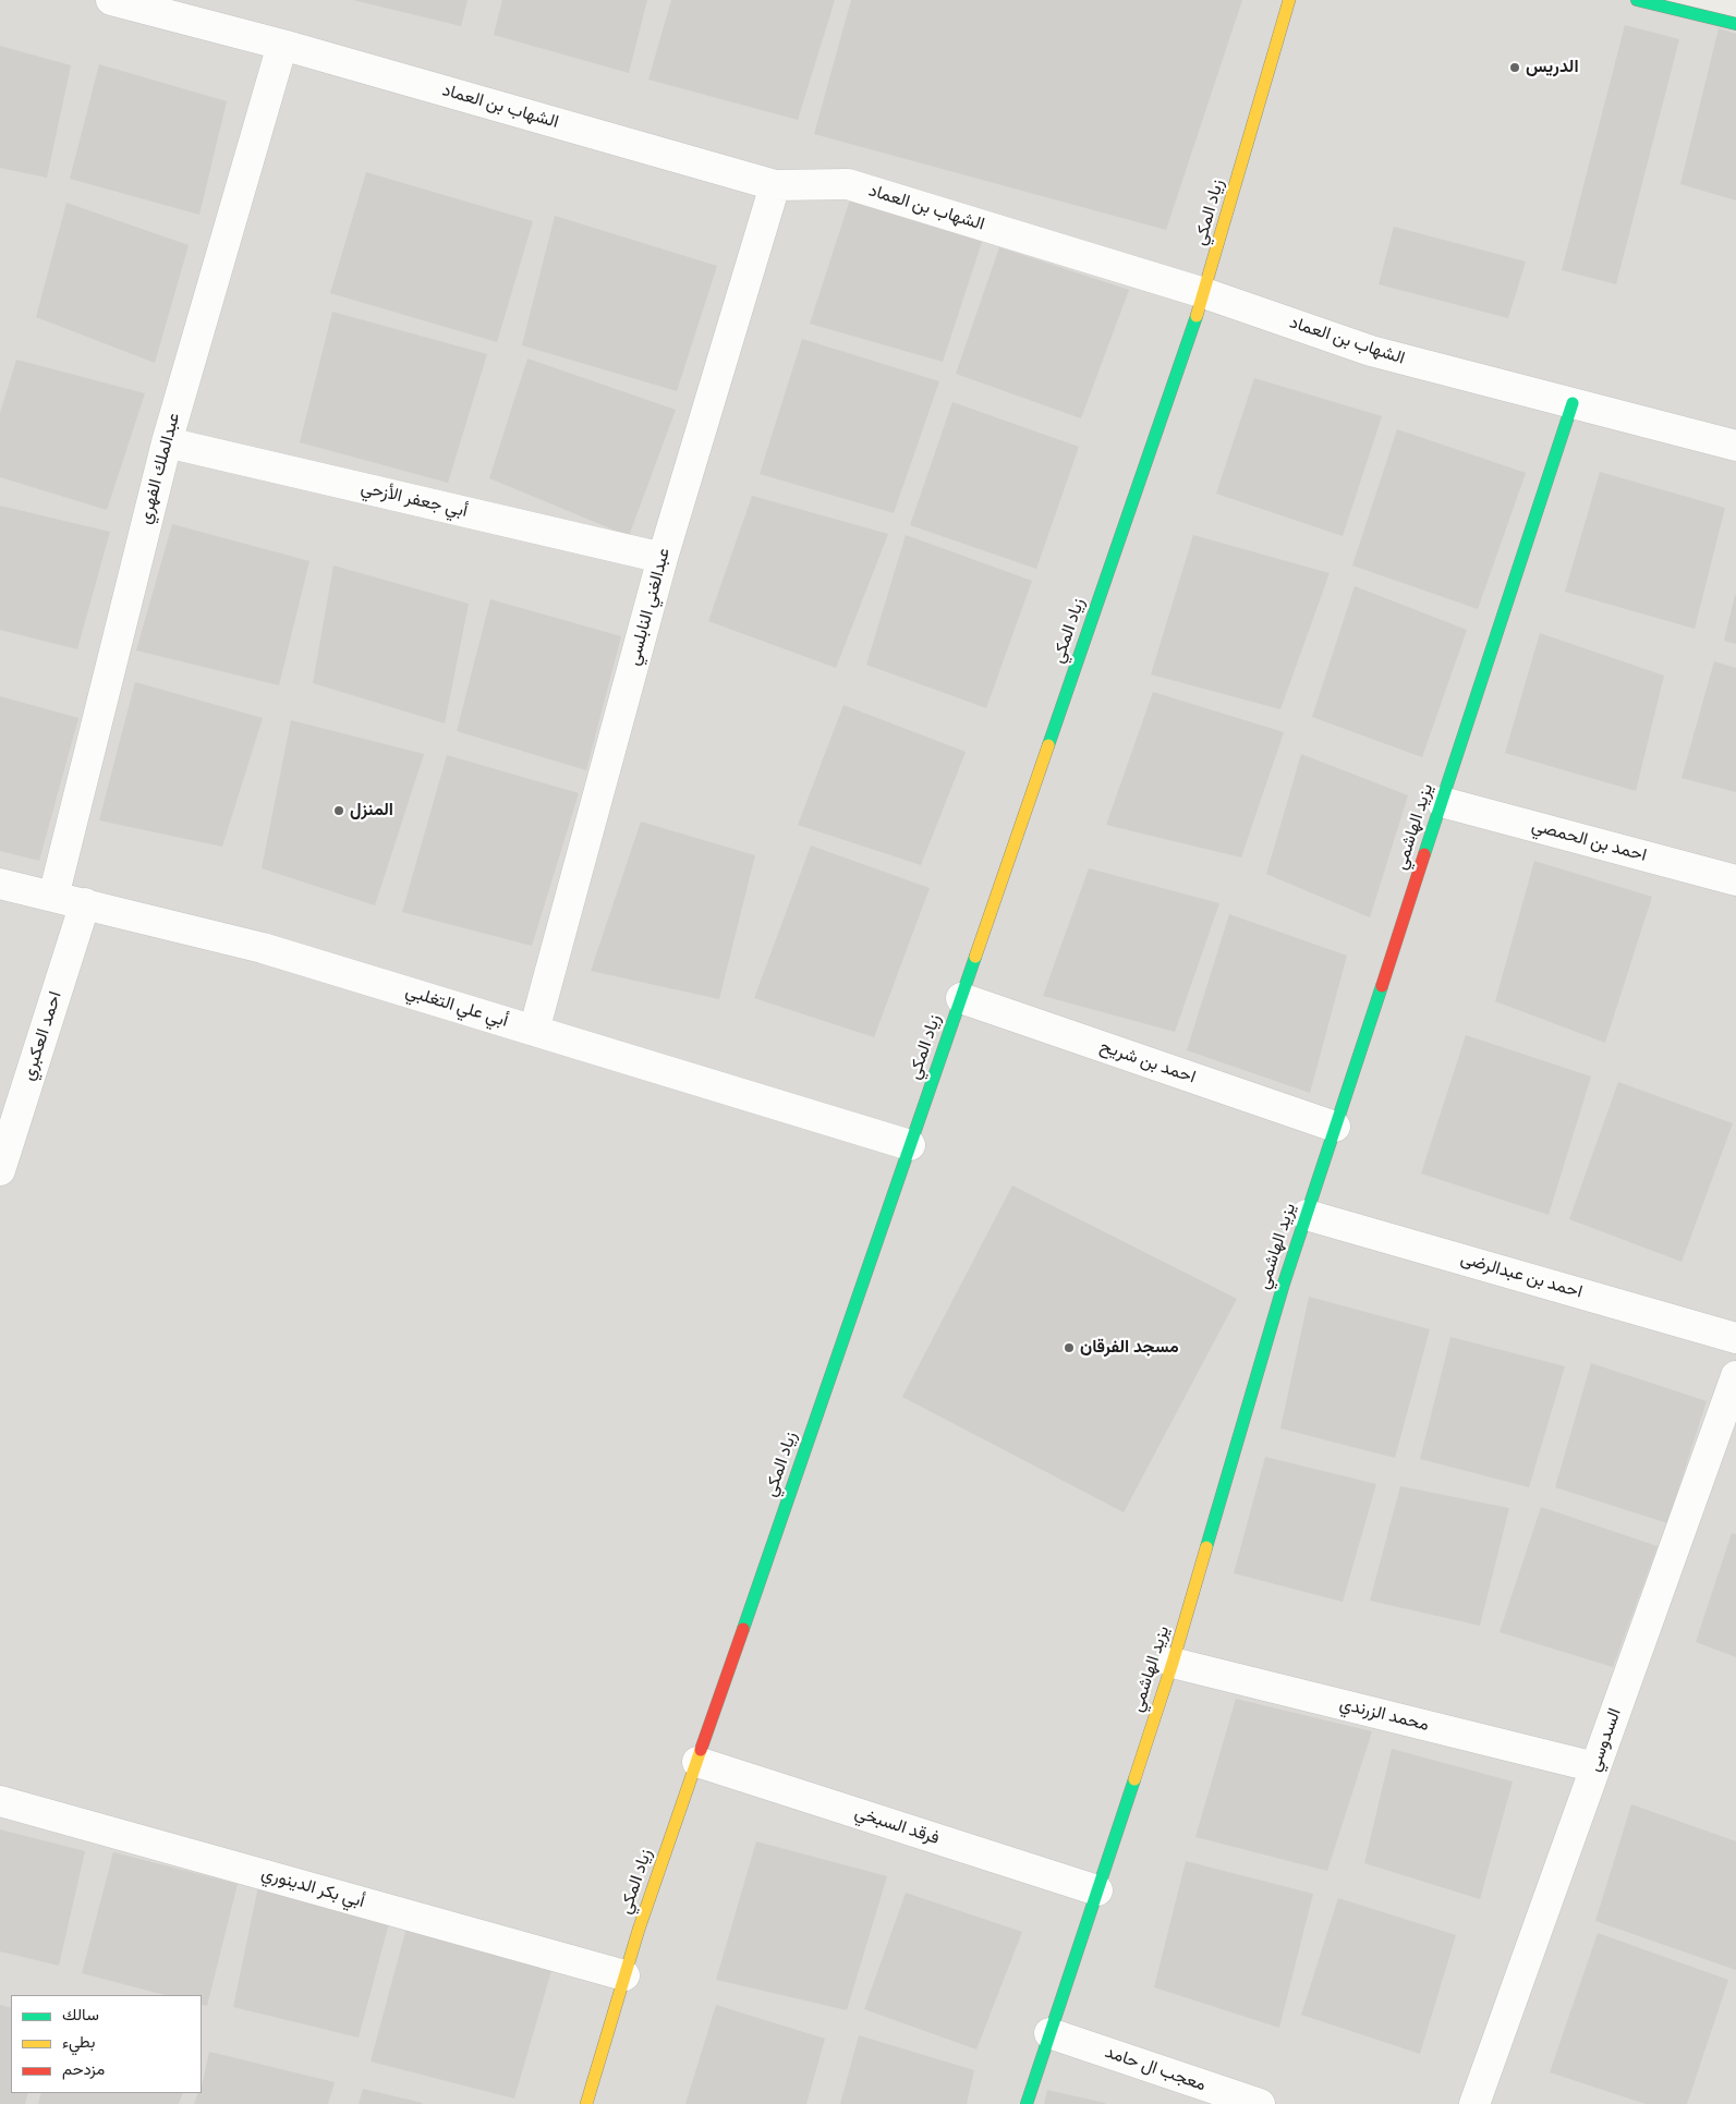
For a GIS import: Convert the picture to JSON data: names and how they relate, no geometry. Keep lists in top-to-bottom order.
{
  "streets": {
    "street": [
      "الشهاب بن العماد",
      "زياد المكي",
      "عبدالملك الفهري",
      "أبي جعفر الأزحي",
      "عبدالغني النابلسي",
      "يزيد الهاشمي",
      "احمد بن الحمصي",
      "أبي علي التغلبي",
      "احمد العكبري",
      "احمد بن شريح",
      "احمد بن عبدالرضى",
      "محمد الزرندي",
      "السدوسي",
      "فرقد السبخي",
      "أبي بكر الدينوري",
      "معجب ال حامد"
    ]
  },
  "crossings": [
    ["الشهاب بن العماد", "زياد المكي"],
    ["الشهاب بن العماد", "عبدالملك الفهري"],
    ["الشهاب بن العماد", "عبدالغني النابلسي"],
    ["الشهاب بن العماد", "يزيد الهاشمي"],
    ["زياد المكي", "أبي علي التغلبي"],
    ["زياد المكي", "احمد بن شريح"],
    ["زياد المكي", "فرقد السبخي"],
    ["زياد المكي", "أبي بكر الدينوري"],
    ["عبدالملك الفهري", "أبي جعفر الأزحي"],
    ["عبدالملك الفهري", "أبي علي التغلبي"],
    ["أبي جعفر الأزحي", "عبدالغني النابلسي"],
    ["عبدالغني النابلسي", "أبي علي التغلبي"],
    ["يزيد الهاشمي", "احمد بن الحمصي"],
    ["يزيد الهاشمي", "احمد بن شريح"],
    ["يزيد الهاشمي", "احمد بن عبدالرضى"],
    ["يزيد الهاشمي", "محمد الزرندي"],
    ["يزيد الهاشمي", "فرقد السبخي"],
    ["يزيد الهاشمي", "معجب ال حامد"],
    ["أبي علي التغلبي", "احمد العكبري"],
    ["محمد الزرندي", "السدوسي"]
  ],
  "places": ["الدريس", "المنزل", "مسجد الفرقان"],
  "legend": ["سالك", "بطيء", "مزدحم"]
}
